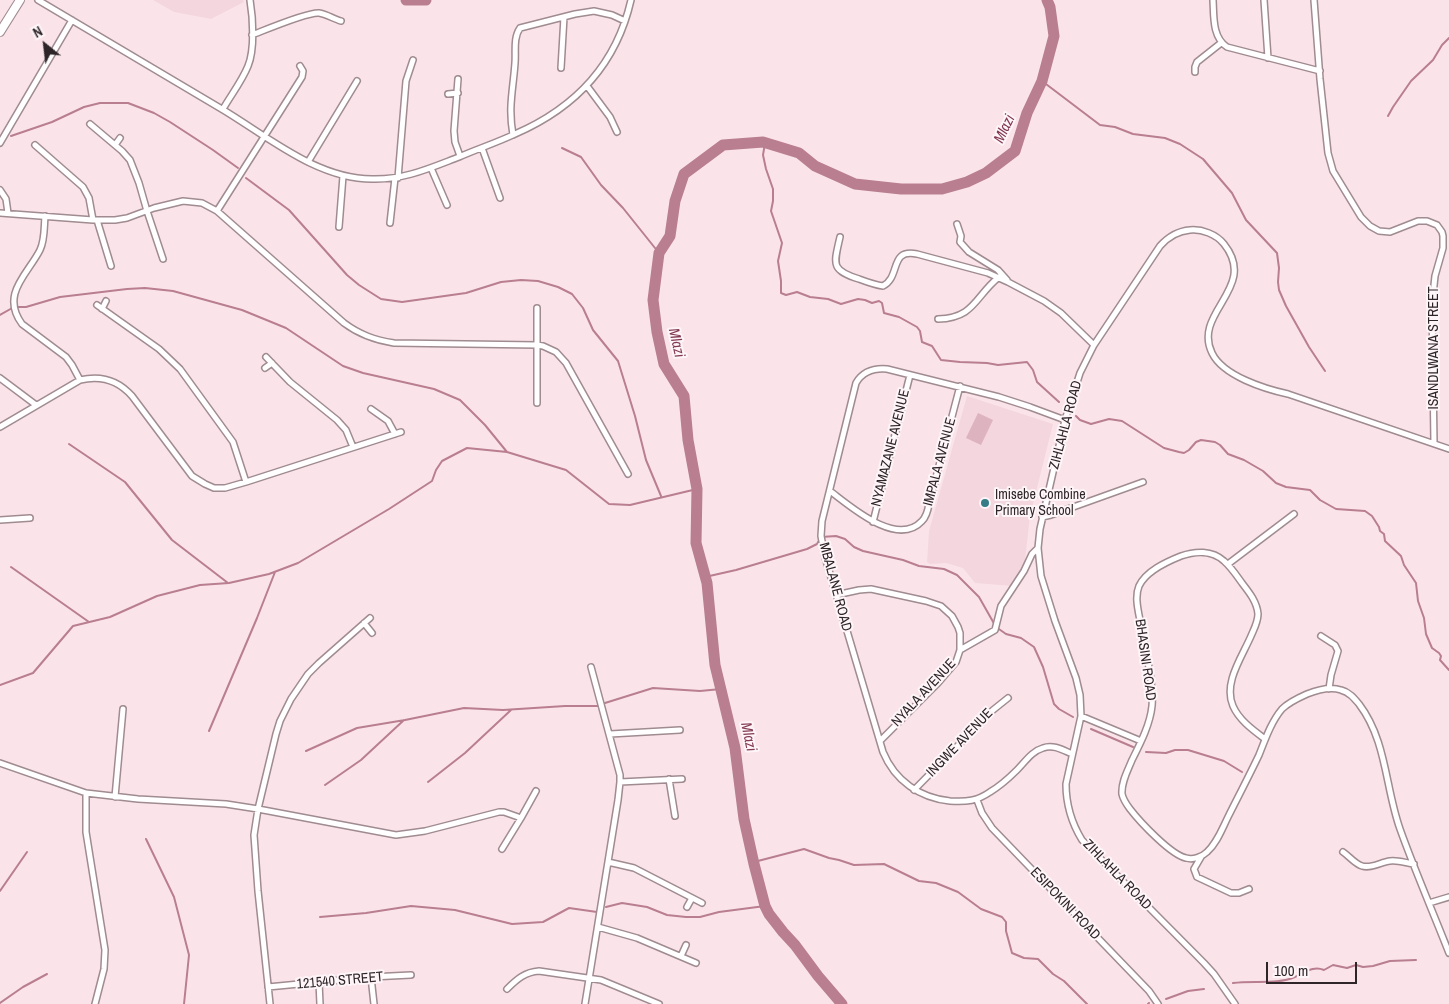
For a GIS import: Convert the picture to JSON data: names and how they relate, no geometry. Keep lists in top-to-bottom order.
{
  "streets": {
    "street": [
      "ISANDLWANA STREET",
      "ZIHLAHLA ROAD",
      "NYAMAZANE AVENUE",
      "IMPALA AVENUE",
      "MBALANE ROAD",
      "BHASINI ROAD",
      "NYALA AVENUE",
      "INGWE AVENUE",
      "ESIPOKINI ROAD",
      "121540 STREET"
    ]
  },
  "crossings": [
    ["ISANDLWANA STREET", "ZIHLAHLA ROAD"],
    ["ZIHLAHLA ROAD", "MBALANE ROAD"],
    ["NYAMAZANE AVENUE", "IMPALA AVENUE"],
    ["NYAMAZANE AVENUE", "MBALANE ROAD"],
    ["IMPALA AVENUE", "MBALANE ROAD"],
    ["MBALANE ROAD", "NYALA AVENUE"],
    ["MBALANE ROAD", "INGWE AVENUE"],
    ["MBALANE ROAD", "ESIPOKINI ROAD"]
  ],
  "water": ["Mlazi"],
  "places": ["Imisebe Combine Primary School"],
  "scale_bar": "100 m",
  "north": "top left"
}
